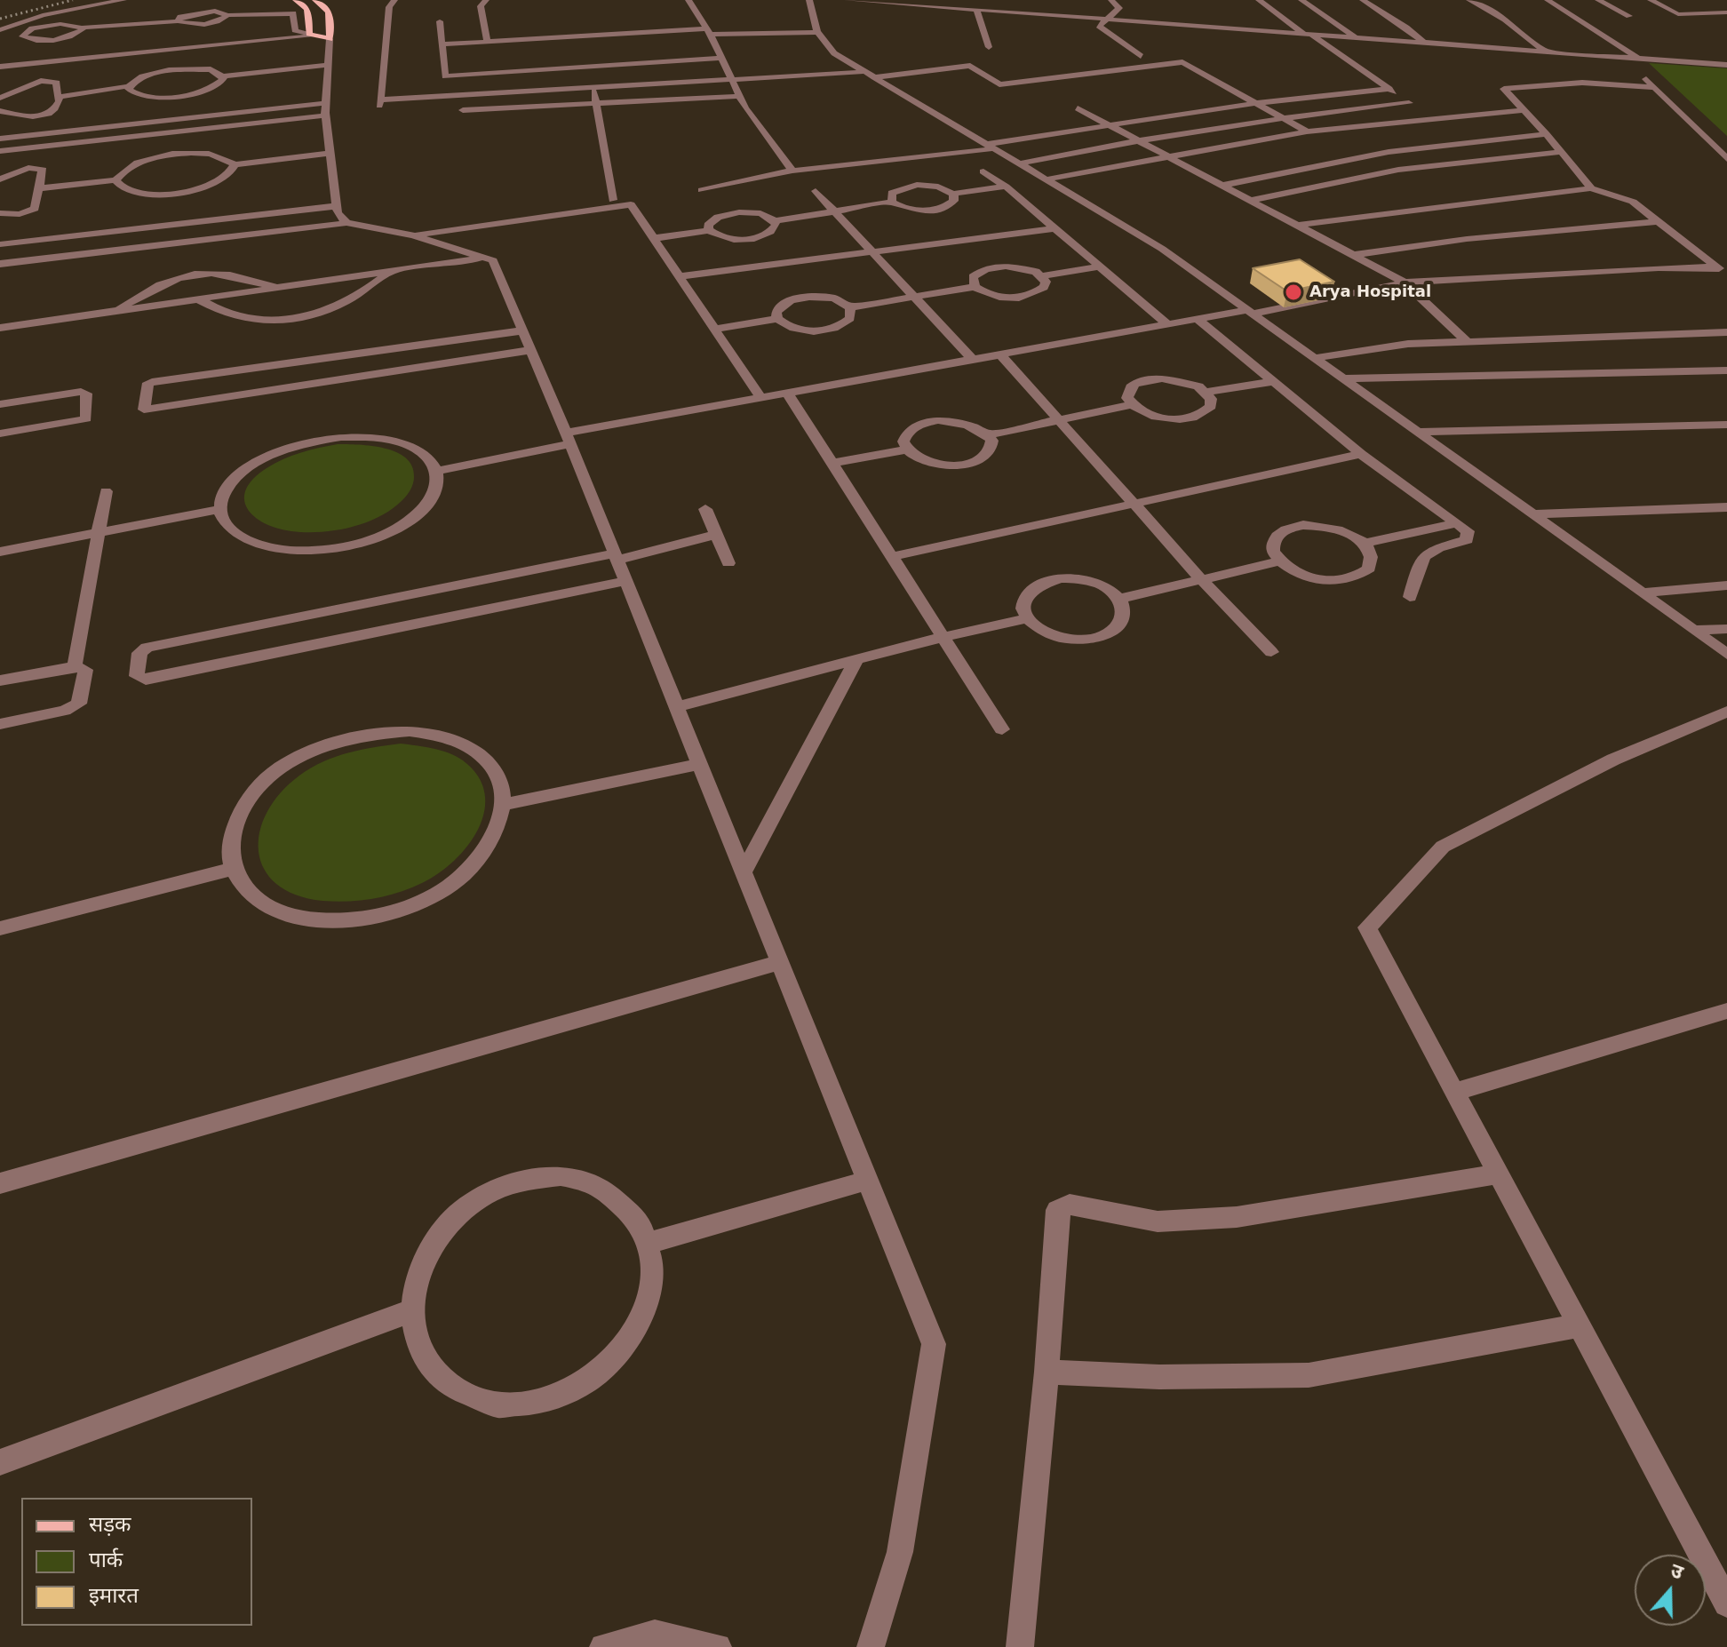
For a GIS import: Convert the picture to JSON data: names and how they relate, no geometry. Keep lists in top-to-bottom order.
{
  "places": ["Arya Hospital"],
  "legend": ["सड़क", "पार्क", "इमारत"],
  "north": "top"
}
